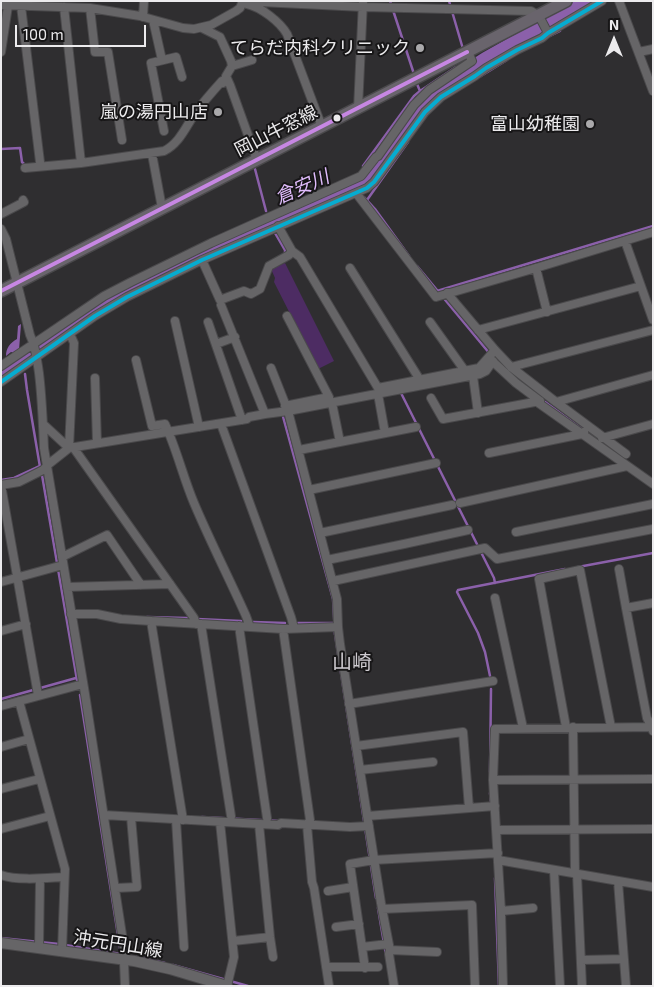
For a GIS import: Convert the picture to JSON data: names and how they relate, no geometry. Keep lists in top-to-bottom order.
{
  "streets": {
    "main road": ["岡山牛窓線", "沖元円山線"]
  },
  "districts": ["山崎"],
  "water": ["倉安川"],
  "places": ["てらだ内科クリニック", "嵐の湯円山店", "富山幼稚園"],
  "scale_bar": "100 m",
  "north": "top"
}
